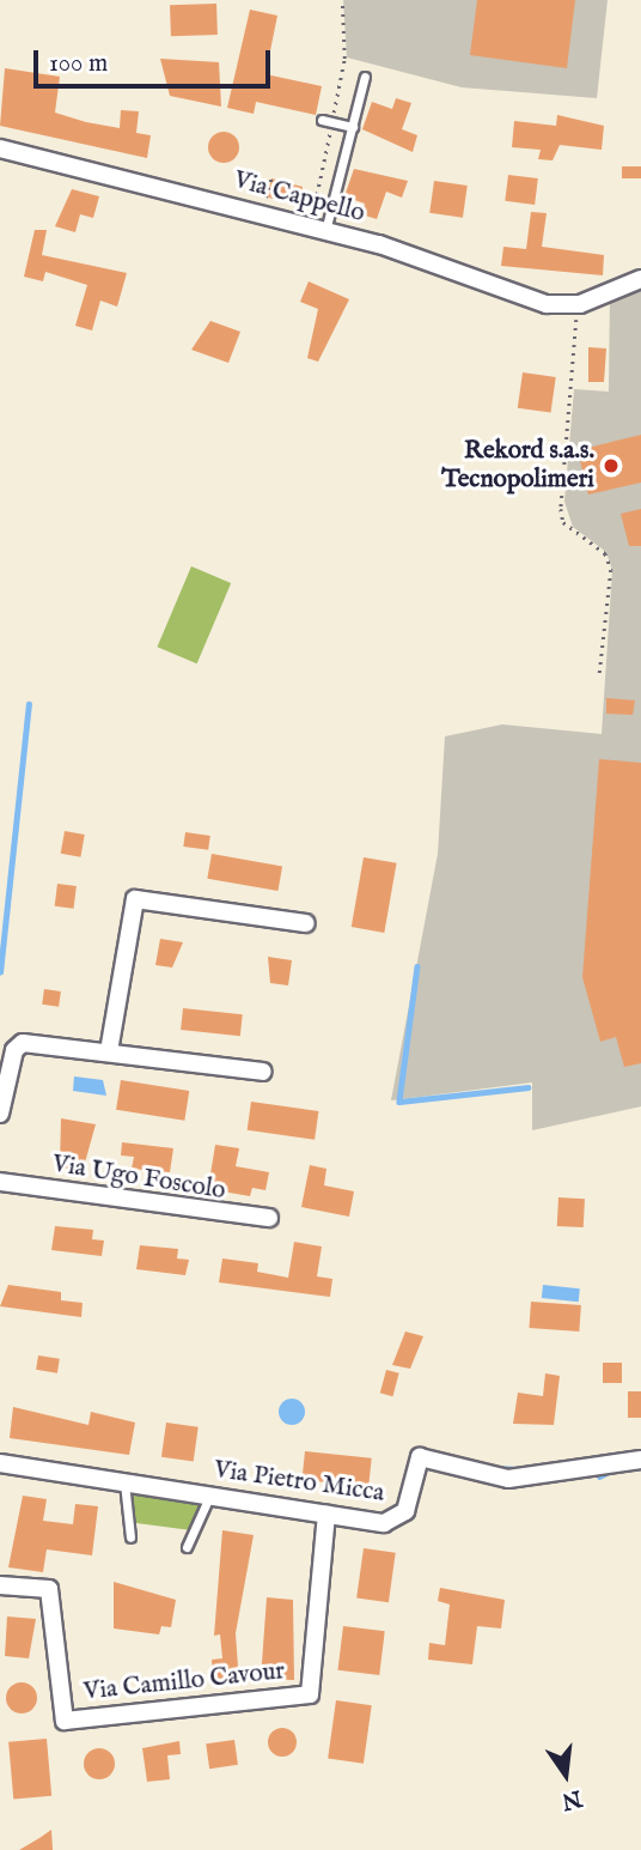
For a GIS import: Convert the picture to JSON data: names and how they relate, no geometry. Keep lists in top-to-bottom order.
{
  "streets": {
    "street": [
      "Via Cappello",
      "Via Ugo Foscolo",
      "Via Pietro Micca",
      "Via Camillo Cavour"
    ]
  },
  "crossings": [
    ["Via Pietro Micca", "Via Camillo Cavour"]
  ],
  "places": ["Rekord s.a.s. Tecnopolimeri"],
  "scale_bar": "100 m",
  "north": "bottom"
}
